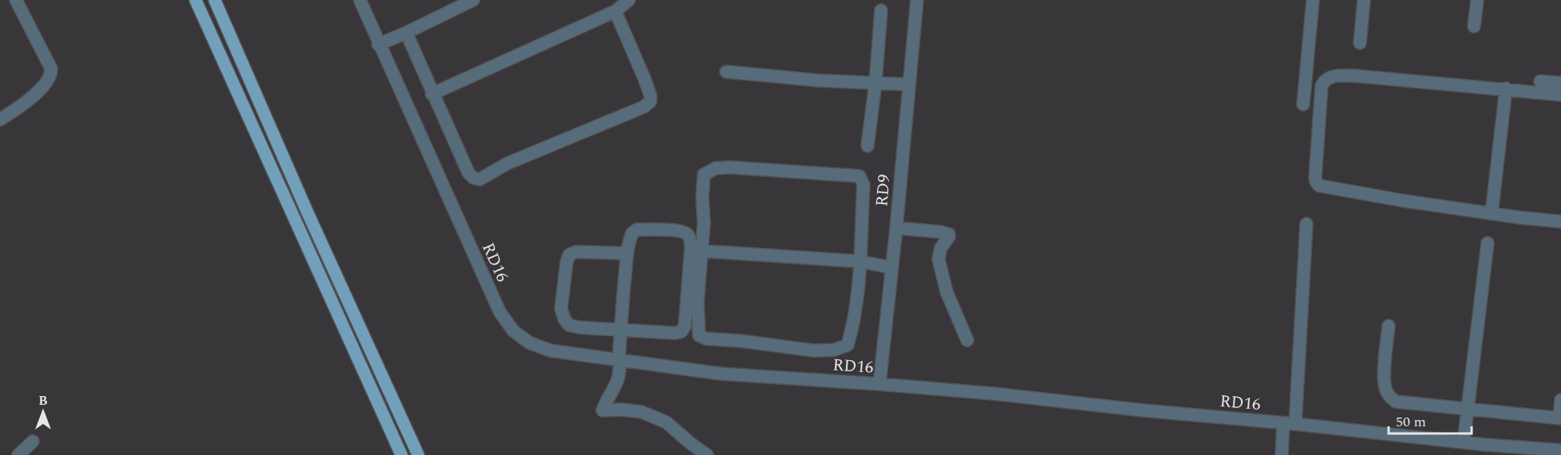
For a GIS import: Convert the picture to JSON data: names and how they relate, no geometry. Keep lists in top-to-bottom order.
{
  "streets": {
    "street": ["RD9", "RD16"]
  },
  "crossings": [
    ["RD9", "RD16"]
  ],
  "scale_bar": "50 m",
  "north": "top"
}
